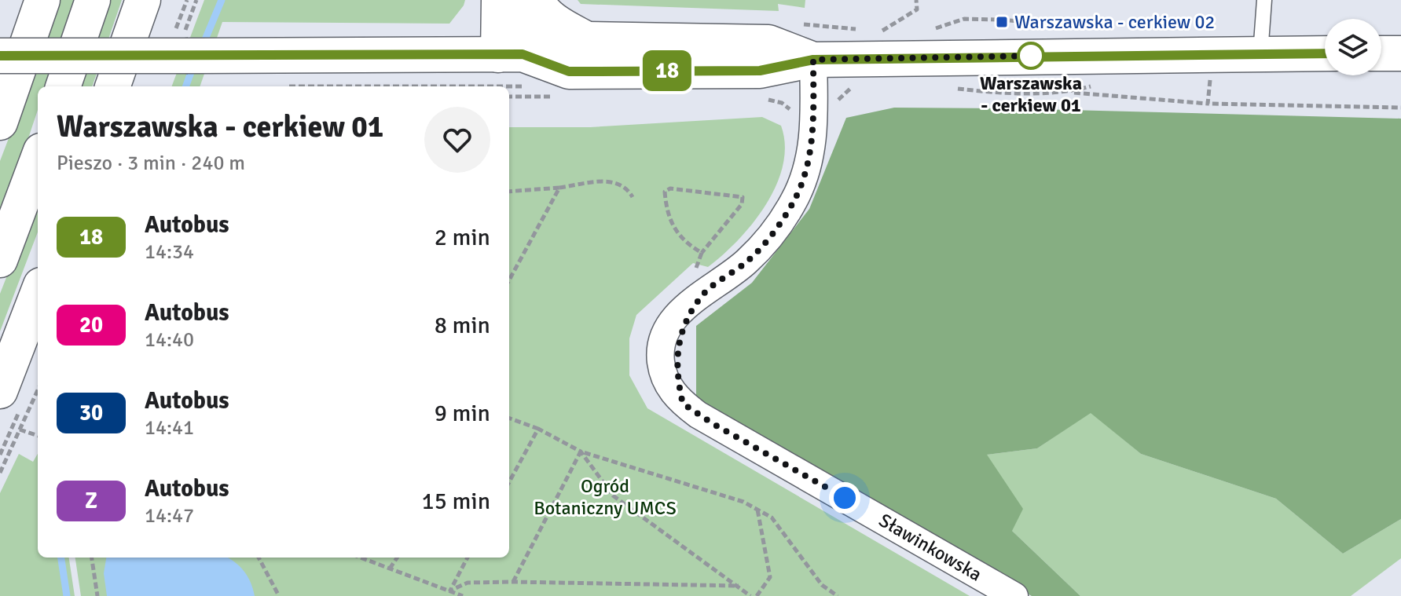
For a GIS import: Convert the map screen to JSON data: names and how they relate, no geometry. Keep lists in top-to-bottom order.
{
  "streets": {
    "street": ["Sławinkowska"]
  },
  "parks": ["Ogród Botaniczny UMCS"],
  "places": {
    "transit": ["Warszawska - cerkiew 02"],
    "other": ["Warszawska - cerkiew 01"]
  },
  "lines": ["bus line 18"],
  "page": {
    "on_map": "18",
    "heading": ["Warszawska - cerkiew 01", "Pieszo · 3 min · 240 m"],
    "list": [
      {
        "mark": "18",
        "name": "Autobus",
        "note": "14:34",
        "value": "2 min"
      },
      {
        "mark": "20",
        "name": "Autobus",
        "note": "14:40",
        "value": "8 min"
      },
      {
        "mark": "30",
        "name": "Autobus",
        "note": "14:41",
        "value": "9 min"
      },
      {
        "mark": "Z",
        "name": "Autobus",
        "note": "14:47",
        "value": "15 min"
      }
    ]
  }
}
